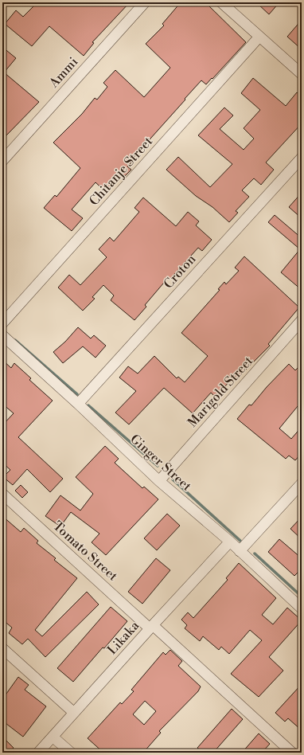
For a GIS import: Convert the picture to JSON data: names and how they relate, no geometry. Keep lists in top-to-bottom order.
{
  "streets": {
    "street": [
      "Ammi",
      "Chitanje Street",
      "Croton",
      "Marigold Street",
      "Ginger Street",
      "Tomato Street",
      "Likaka"
    ]
  },
  "crossings": [
    ["Croton", "Ginger Street"],
    ["Marigold Street", "Ginger Street"],
    ["Ginger Street", "Likaka"],
    ["Tomato Street", "Likaka"]
  ]
}
